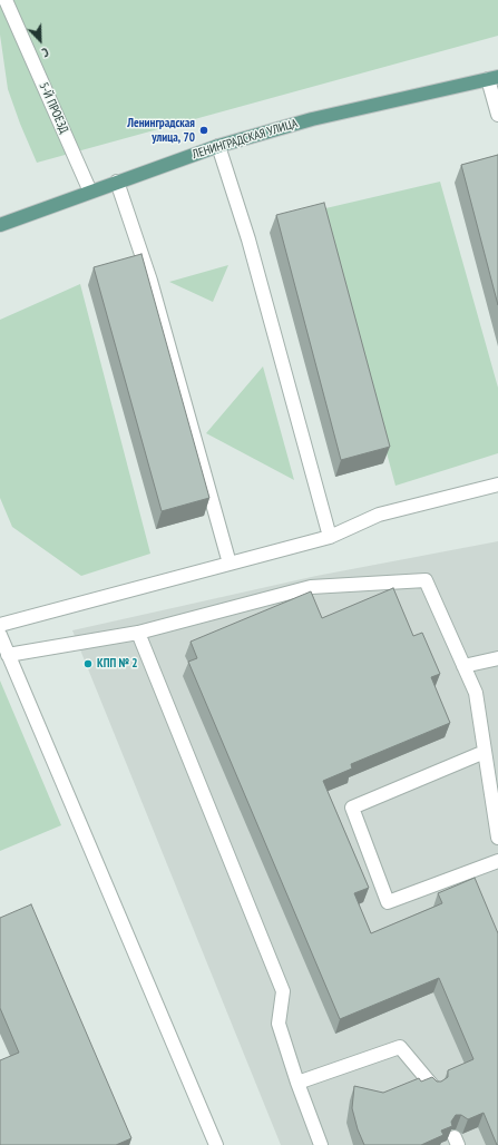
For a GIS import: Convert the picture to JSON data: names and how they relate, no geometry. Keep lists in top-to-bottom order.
{
  "streets": {
    "main road": ["ЛЕНИНГРАДСКАЯ УЛИЦА"],
    "street": ["5-Й ПРОЕЗД"]
  },
  "crossings": [
    ["5-Й ПРОЕЗД", "ЛЕНИНГРАДСКАЯ УЛИЦА"]
  ],
  "places": ["Ленинградская улица, 70", "КПП № 2"],
  "north": "bottom right"
}
